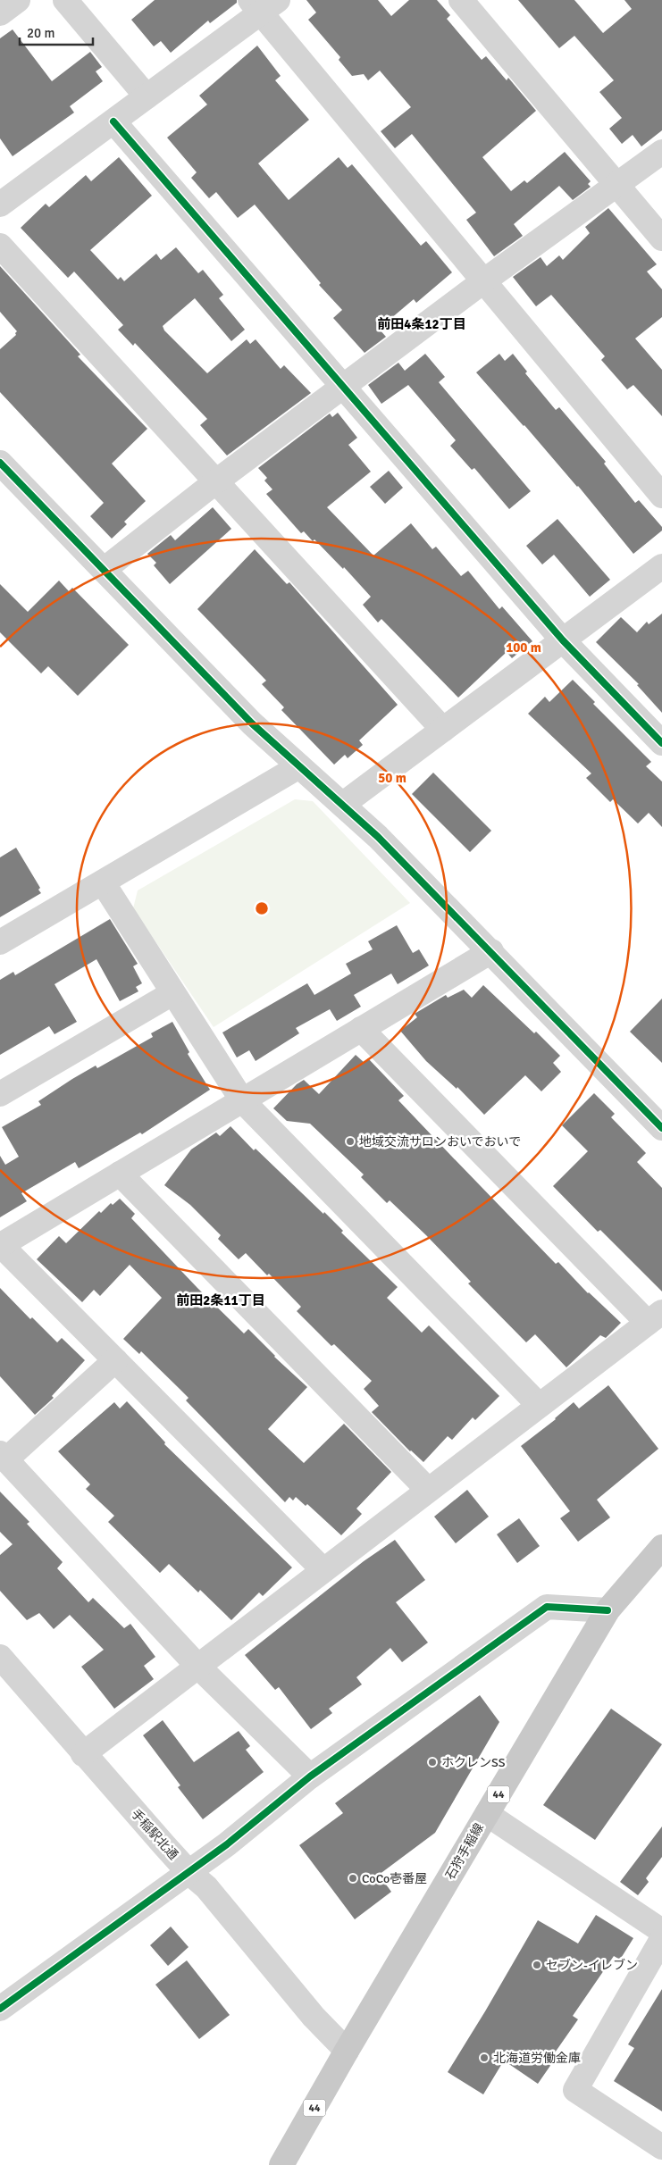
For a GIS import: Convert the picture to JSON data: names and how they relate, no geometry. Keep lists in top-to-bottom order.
{
  "streets": {
    "main road": ["44", "石狩手稲線"],
    "street": ["手稲駅北通"]
  },
  "crossings": [
    ["手稲駅北通", "石狩手稲線"]
  ],
  "districts": ["前田4条12丁目", "前田2条11丁目"],
  "places": [
    "地域交流サロンおいでおいで",
    "ホクレンSS",
    "CoCo壱番屋",
    "セブン-イレブン",
    "北海道労働金庫"
  ],
  "scale_bar": "20 m",
  "rings": ["100 m", "50 m"]
}
